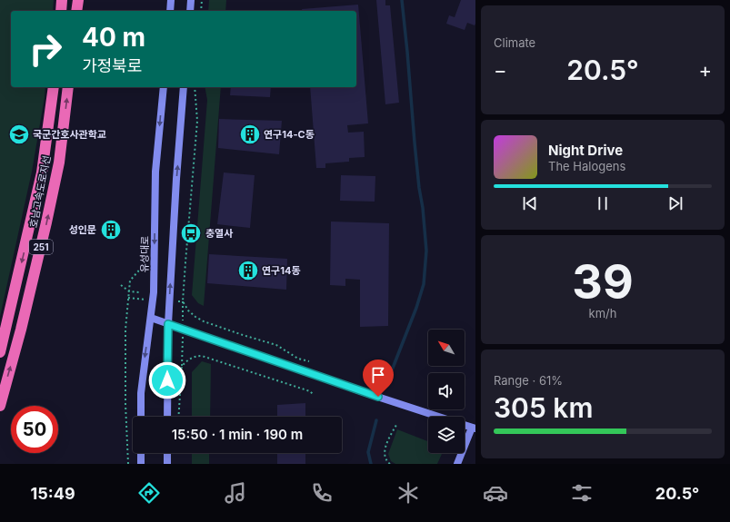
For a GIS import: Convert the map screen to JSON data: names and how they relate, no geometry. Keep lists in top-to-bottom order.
{
  "streets": {
    "highway": ["호남고속도로지선", "251"],
    "main road": ["유성대로"]
  },
  "places": {
    "school or university": ["국군간호사관학교"],
    "building": ["연구14-C동", "성인문", "연구14동"],
    "bus stop": ["충열사"]
  },
  "north": "top left",
  "page": {
    "tile": [
      "Climate",
      ["39", "km/h"],
      ["Range · 61%", "305 km"]
    ],
    "turn": ["40 m", "가정북로"],
    "heat": ["−", "20.5°", "+"],
    "song": ["Night Drive", "The Halogens"],
    "limit": "50",
    "trip": "15:50 · 1 min · 190 m",
    "tabs": ["15:49", "20.5°"]
  }
}
